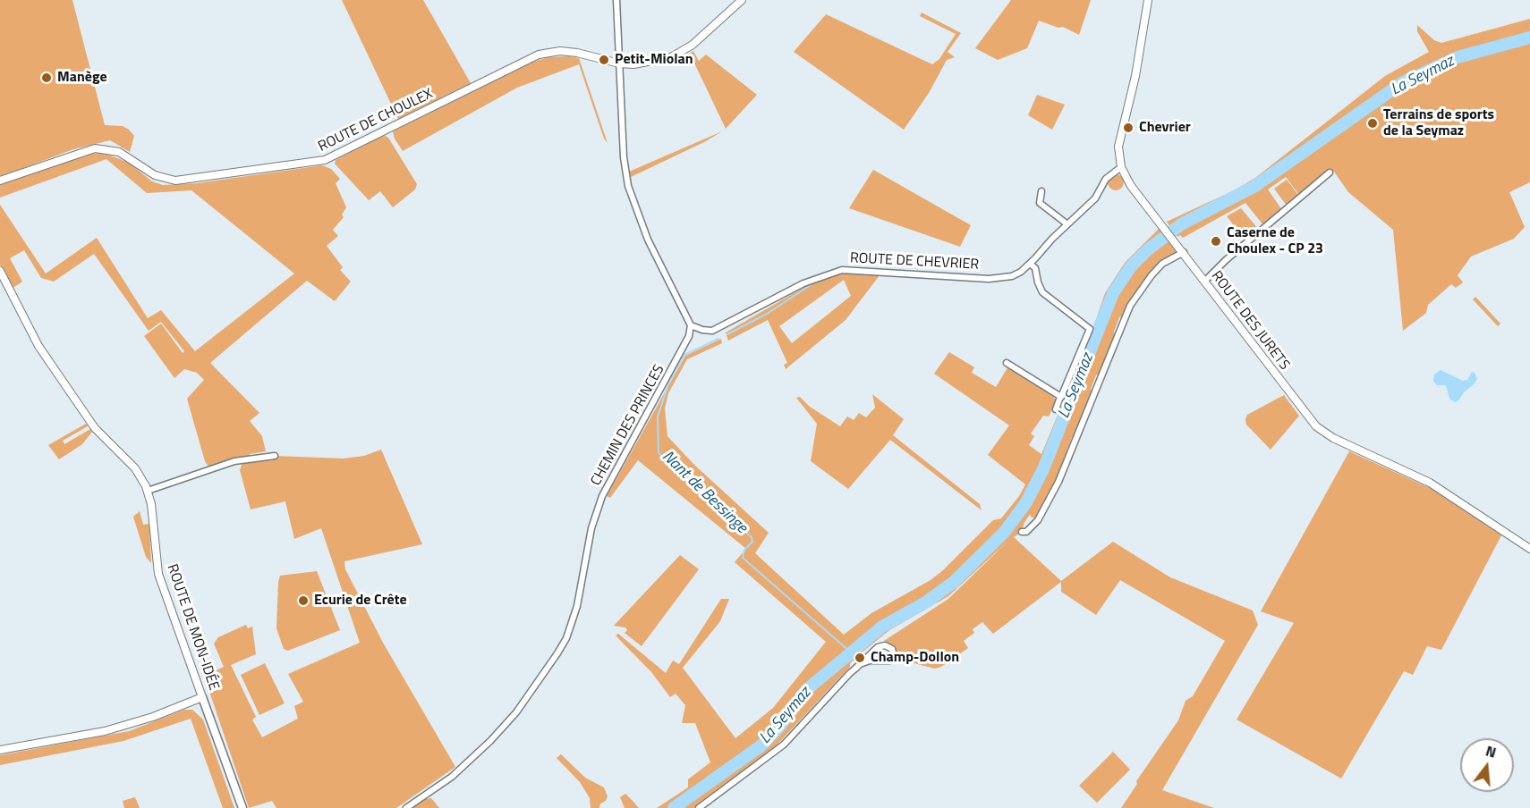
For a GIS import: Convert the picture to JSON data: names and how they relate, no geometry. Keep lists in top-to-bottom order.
{
  "streets": {
    "main road": ["ROUTE DE MON-IDÉE"],
    "street": [
      "ROUTE DE CHOULEX",
      "ROUTE DE CHEVRIER",
      "ROUTE DES JURETS",
      "CHEMIN DES PRINCES"
    ]
  },
  "crossings": [
    ["ROUTE DE CHEVRIER", "ROUTE DES JURETS"],
    ["ROUTE DE CHEVRIER", "CHEMIN DES PRINCES"]
  ],
  "water": ["La Seymaz", "Nant de Bessinge"],
  "places": [
    "Petit-Miolan",
    "Manège",
    "Terrains de sports de la Seymaz",
    "Chevrier",
    "Caserne de Choulex - CP 23",
    "Ecurie de Crête",
    "Champ-Dollon"
  ],
  "north": "top"
}
